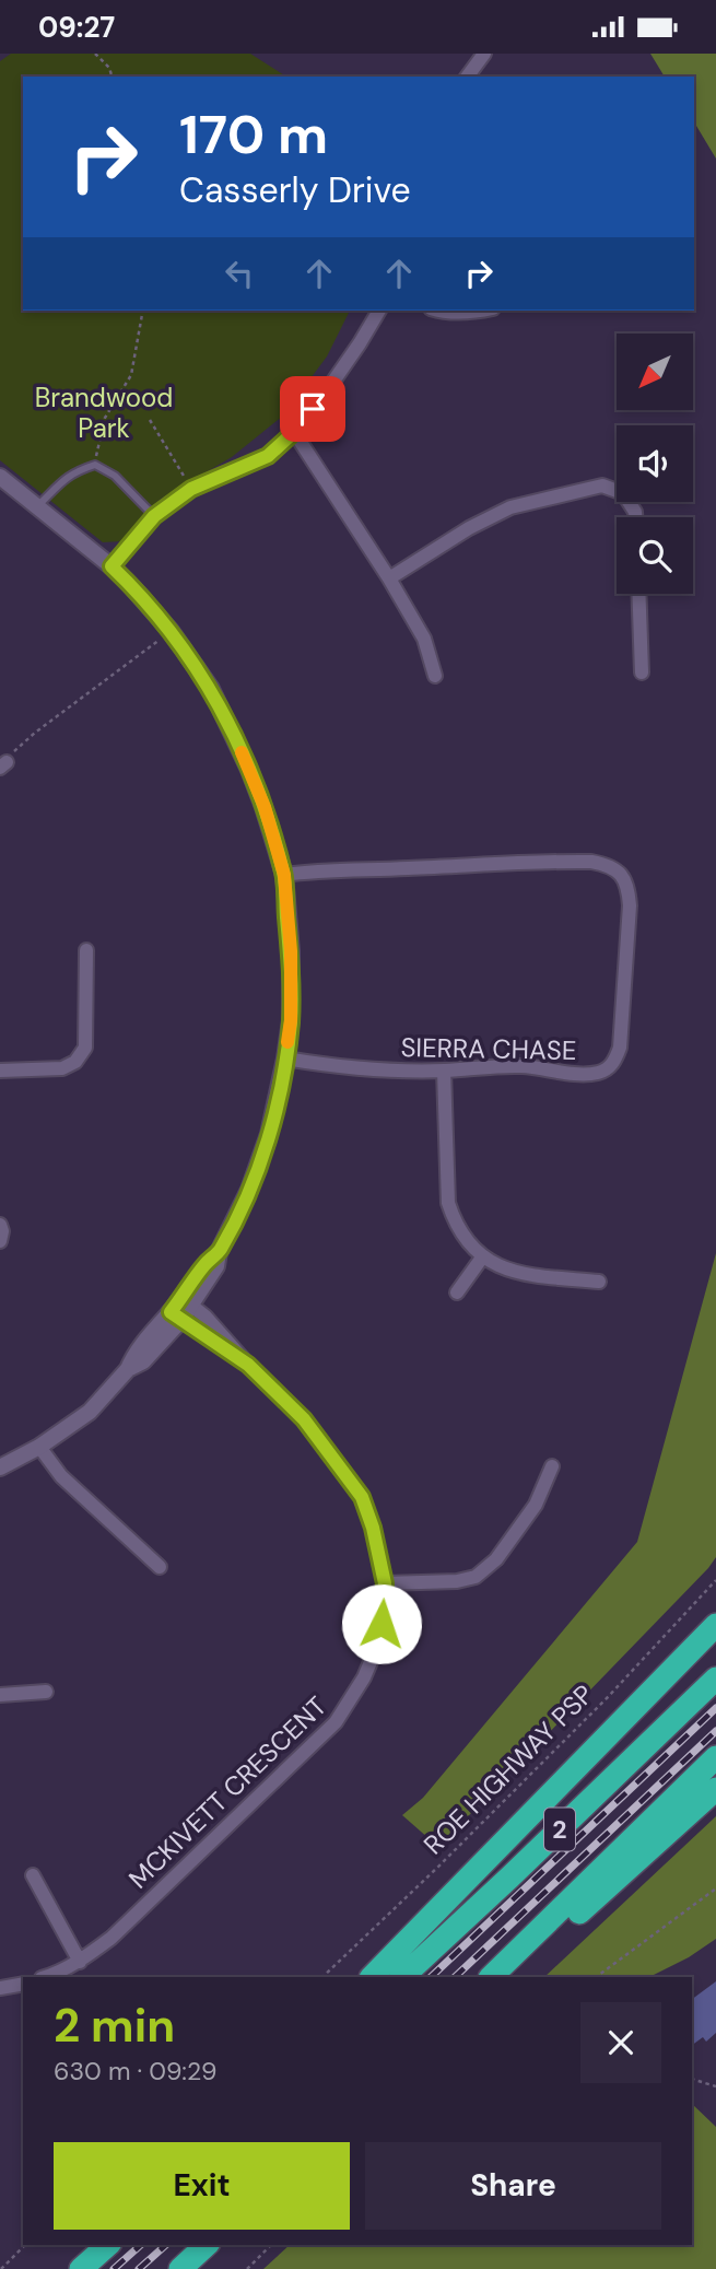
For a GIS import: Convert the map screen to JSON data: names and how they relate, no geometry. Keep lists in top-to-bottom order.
{
  "streets": {
    "highway": ["2"],
    "street": ["SIERRA CHASE", "MCKIVETT CRESCENT"],
    "path": ["ROE HIGHWAY PSP"]
  },
  "parks": ["Brandwood Park"],
  "north": "bottom left",
  "page": {
    "status": "09:27",
    "turn": ["170 m", "Casserly Drive"],
    "heading": ["2 min", "630 m · 09:29"],
    "buttons": ["Exit", "Share"]
  }
}
